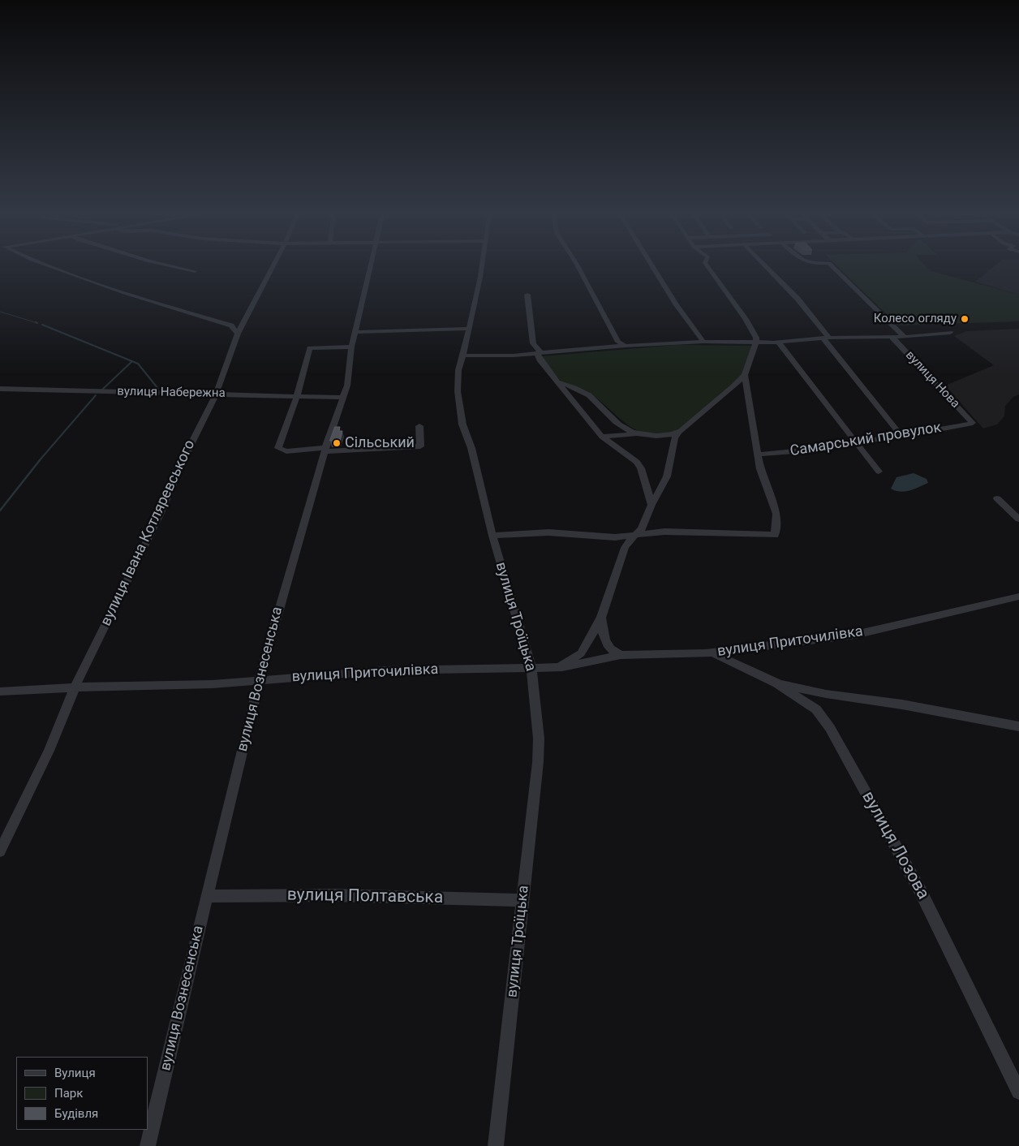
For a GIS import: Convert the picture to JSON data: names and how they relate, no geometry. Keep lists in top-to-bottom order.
{
  "streets": {
    "street": [
      "вулиця Нова",
      "вулиця Набережна",
      "Самарський провулок",
      "вулиця Івана Котляревського",
      "вулиця Троїцька",
      "вулиця Приточилівка",
      "вулиця Вознесенська",
      "вулиця Лозова",
      "вулиця Полтавська"
    ]
  },
  "crossings": [
    ["вулиця Нова", "Самарський провулок"],
    ["вулиця Набережна", "вулиця Івана Котляревського"],
    ["вулиця Набережна", "вулиця Вознесенська"],
    ["вулиця Івана Котляревського", "вулиця Приточилівка"],
    ["вулиця Троїцька", "вулиця Приточилівка"],
    ["вулиця Троїцька", "вулиця Полтавська"],
    ["вулиця Приточилівка", "вулиця Вознесенська"],
    ["вулиця Приточилівка", "вулиця Лозова"],
    ["вулиця Вознесенська", "вулиця Полтавська"]
  ],
  "places": ["Колесо огляду", "Сільський"],
  "legend": ["Вулиця", "Парк", "Будівля"]
}
